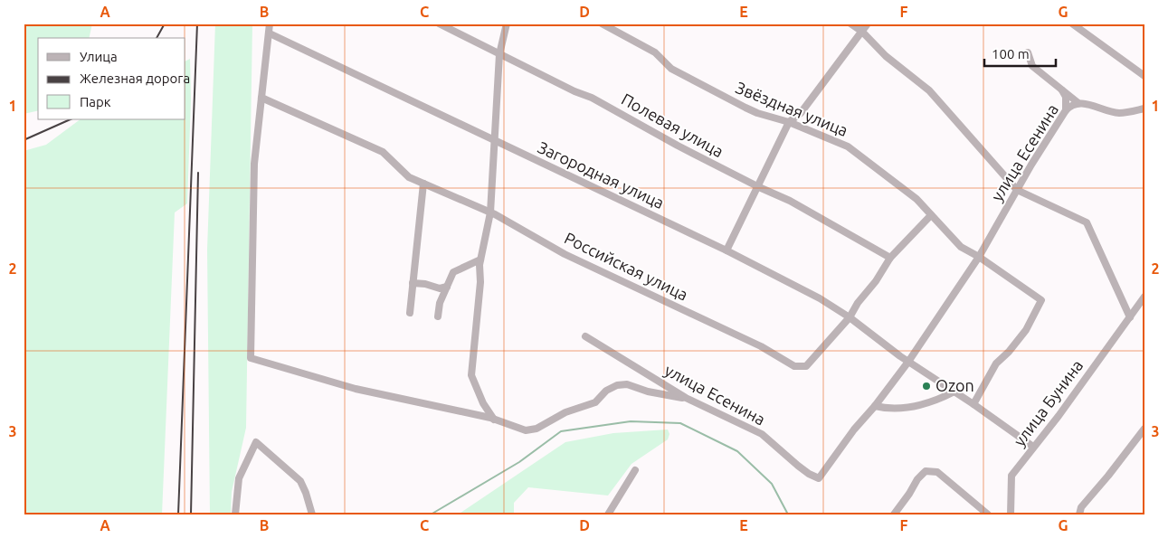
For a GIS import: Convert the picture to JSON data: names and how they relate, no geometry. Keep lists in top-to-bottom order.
{
  "streets": {
    "street": [
      "Звёздная улица",
      "Полевая улица",
      "улица Есенина",
      "Загородная улица",
      "Российская улица",
      "улица Бунина"
    ]
  },
  "crossings": [
    ["Звёздная улица", "улица Есенина"],
    ["Звёздная улица", "Российская улица"],
    ["Полевая улица", "Российская улица"],
    ["улица Есенина", "Загородная улица"],
    ["Загородная улица", "Российская улица"]
  ],
  "places": ["Ozon"],
  "legend": ["Улица", "Железная дорога", "Парк"],
  "scale_bar": "100 m",
  "grid": {
    "columns": [
      "A",
      "B",
      "C",
      "D",
      "E",
      "F",
      "G"
    ],
    "rows": ["1", "2", "3"]
  }
}
